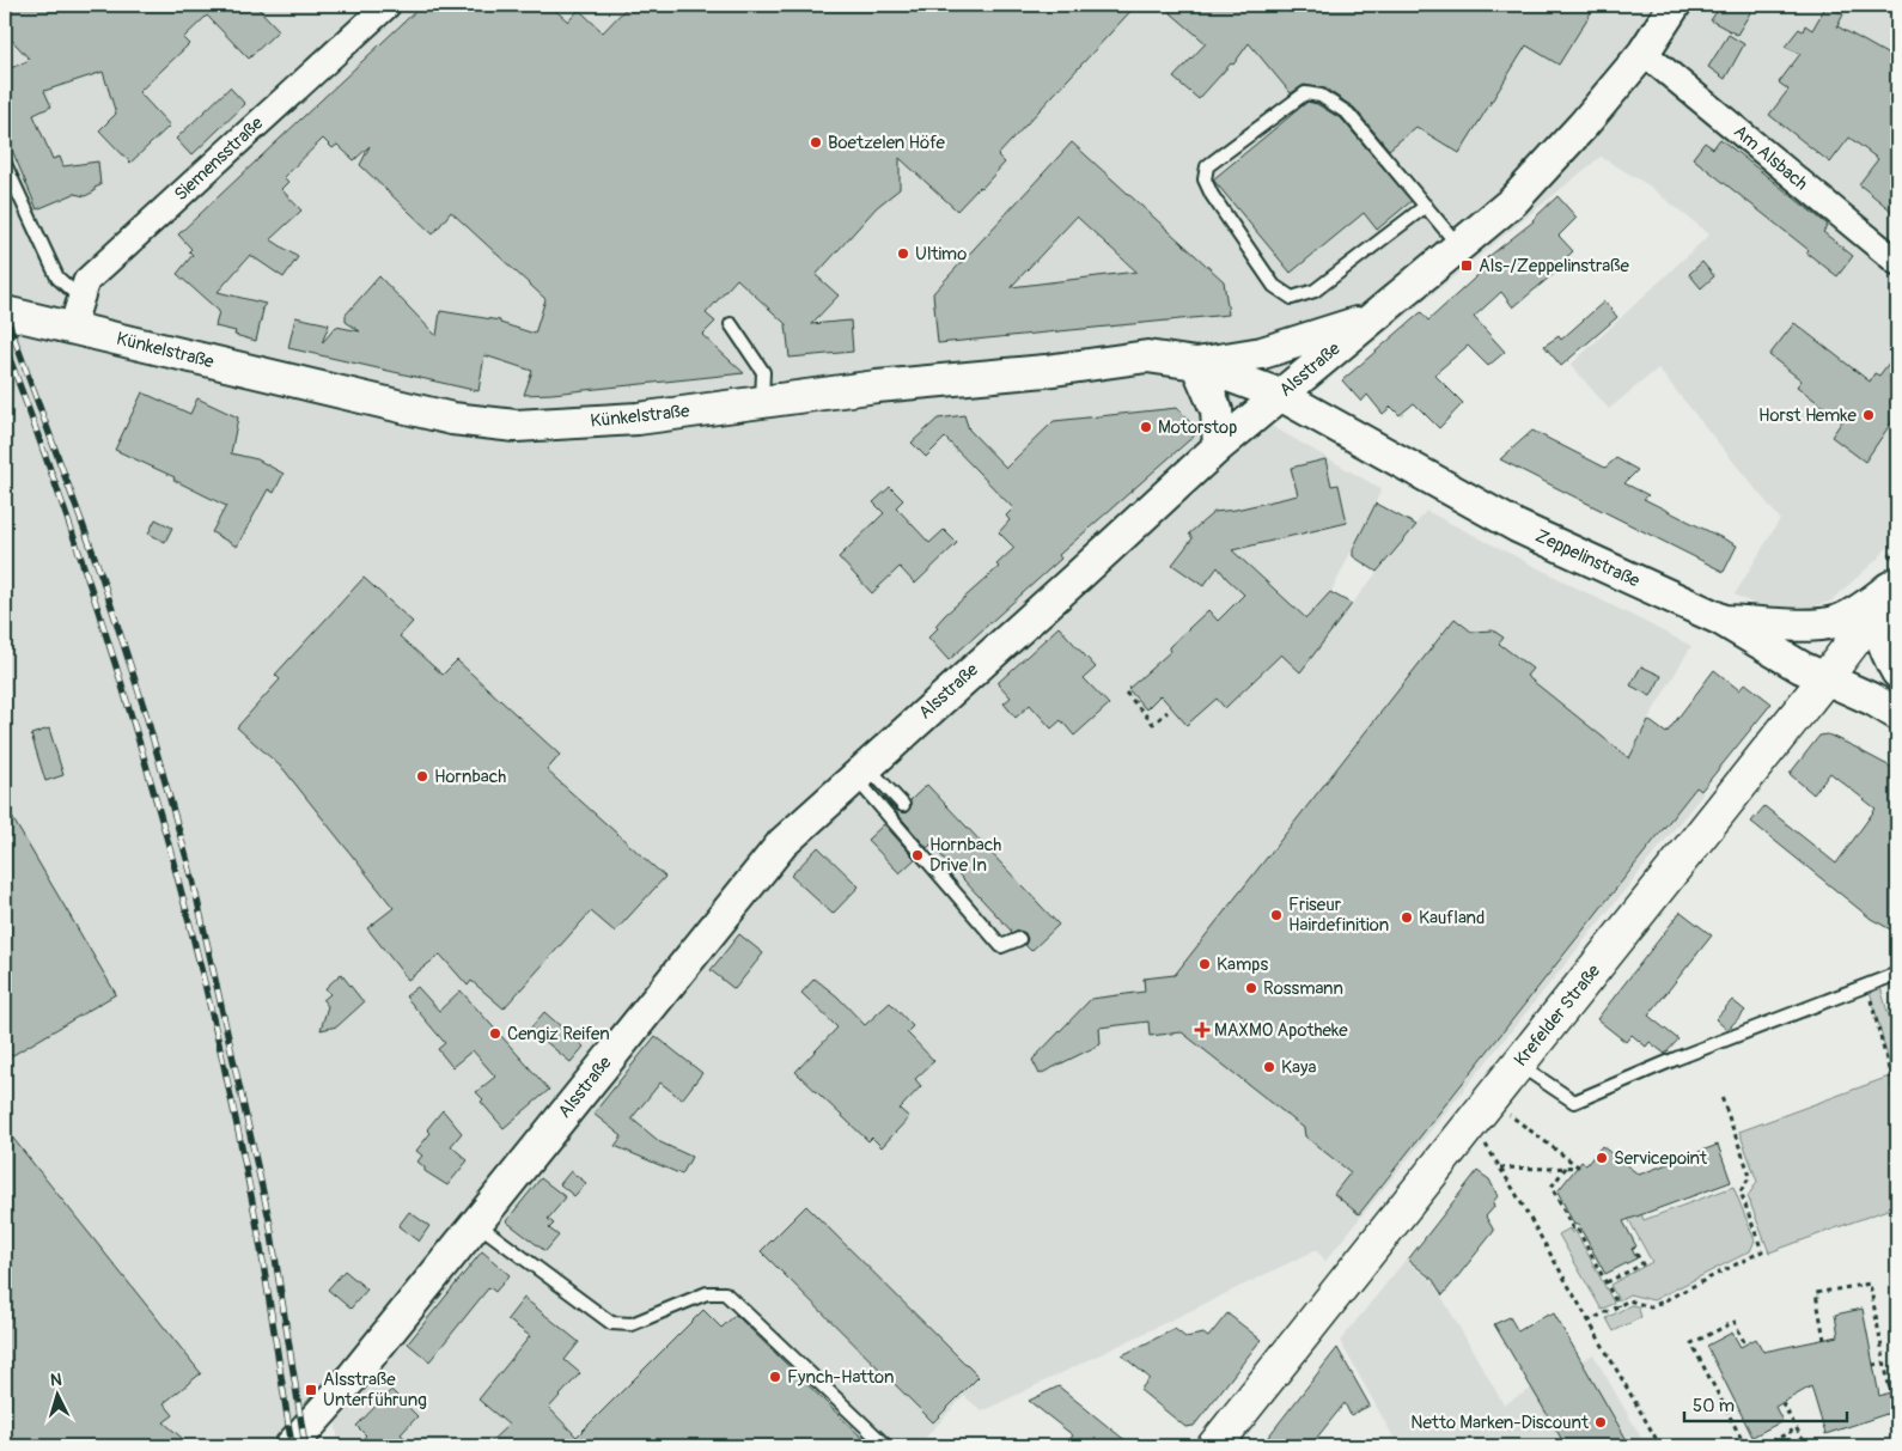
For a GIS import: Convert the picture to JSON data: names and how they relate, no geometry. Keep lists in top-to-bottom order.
{
  "streets": {
    "main road": ["Krefelder Straße"],
    "street": [
      "Am Alsbach",
      "Siemensstraße",
      "Künkelstraße",
      "Alsstraße",
      "Zeppelinstraße"
    ]
  },
  "crossings": [
    ["Am Alsbach", "Alsstraße"],
    ["Siemensstraße", "Künkelstraße"],
    ["Künkelstraße", "Alsstraße"],
    ["Künkelstraße", "Zeppelinstraße"],
    ["Alsstraße", "Zeppelinstraße"],
    ["Zeppelinstraße", "Krefelder Straße"]
  ],
  "places": {
    "other": [
      "Boetzelen Höfe",
      "Ultimo",
      "Horst Hemke",
      "Motorstop",
      "Hornbach",
      "Hornbach Drive In",
      "Friseur Hairdefinition",
      "Kaufland",
      "Kamps",
      "Rossmann",
      "Cengiz Reifen",
      "Kaya",
      "Servicepoint",
      "Fynch-Hatton",
      "Netto Marken-Discount"
    ],
    "transit": ["Als-/Zeppelinstraße", "Alsstraße Unterführung"],
    "health": ["MAXMO Apotheke"]
  },
  "scale_bar": "50 m",
  "north": "top"
}
